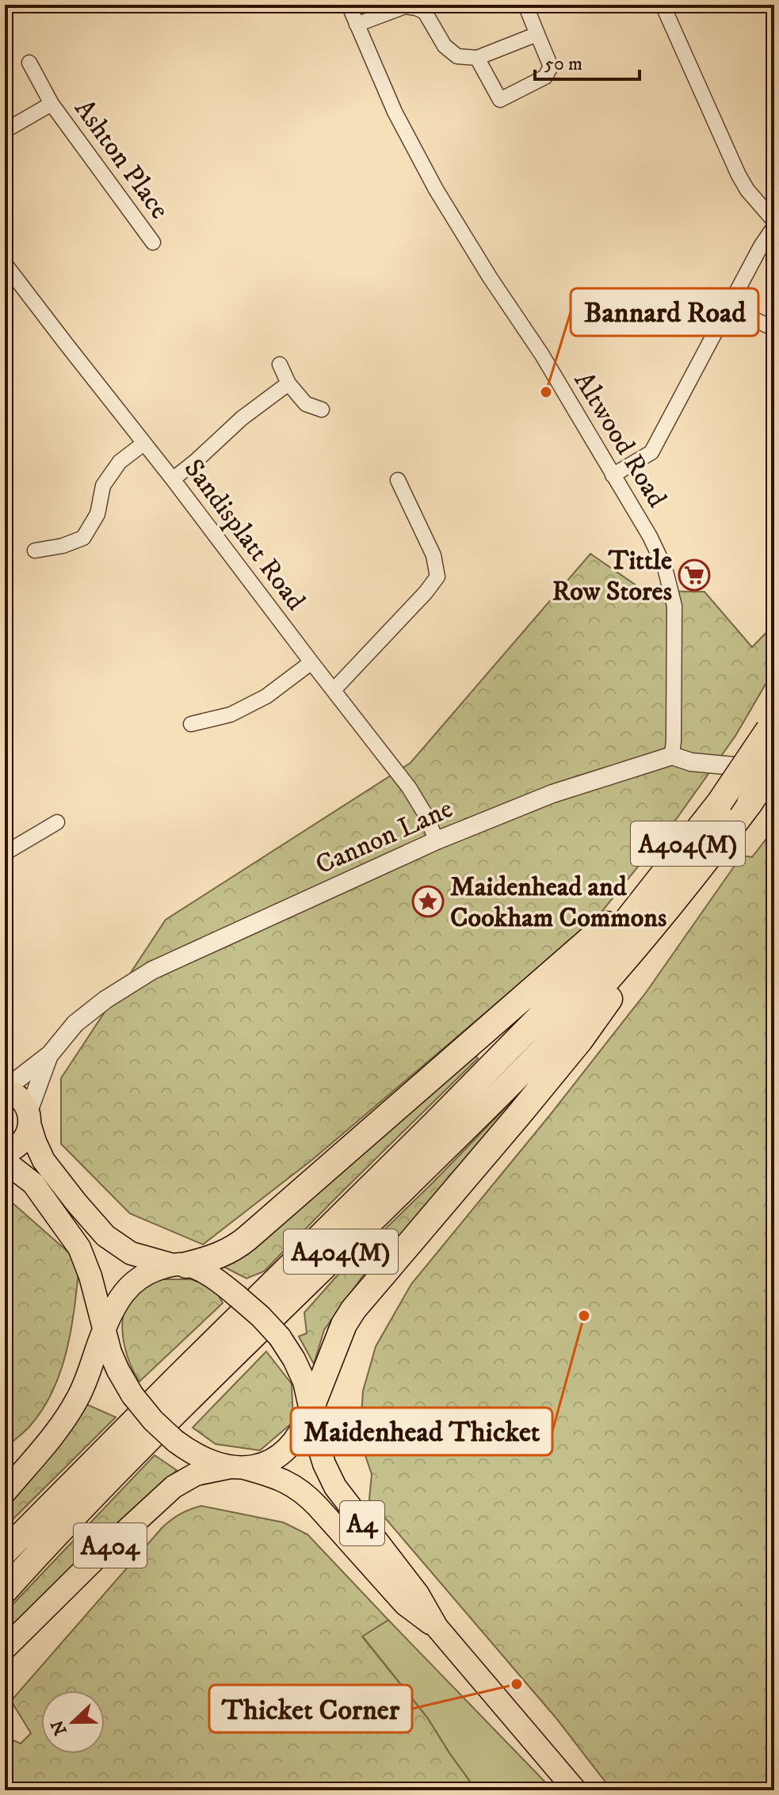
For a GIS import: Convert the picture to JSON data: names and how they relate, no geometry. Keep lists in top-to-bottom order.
{
  "streets": {
    "highway": ["A404(M)"],
    "main road": ["A4", "A404"],
    "street": [
      "Ashton Place",
      "Altwood Road",
      "Sandisplatt Road",
      "Cannon Lane"
    ]
  },
  "crossings": [
    ["Altwood Road", "Cannon Lane"],
    ["Sandisplatt Road", "Cannon Lane"],
    ["A404(M)", "A4"],
    ["A404(M)", "A404"],
    ["A4", "A404"]
  ],
  "places": {
    "other": ["Bannard Road", "Maidenhead Thicket", "Thicket Corner"],
    "supermarket": ["Tittle Row Stores"],
    "place": ["Maidenhead and Cookham Commons"]
  },
  "scale_bar": "50 m",
  "north": "left"
}
